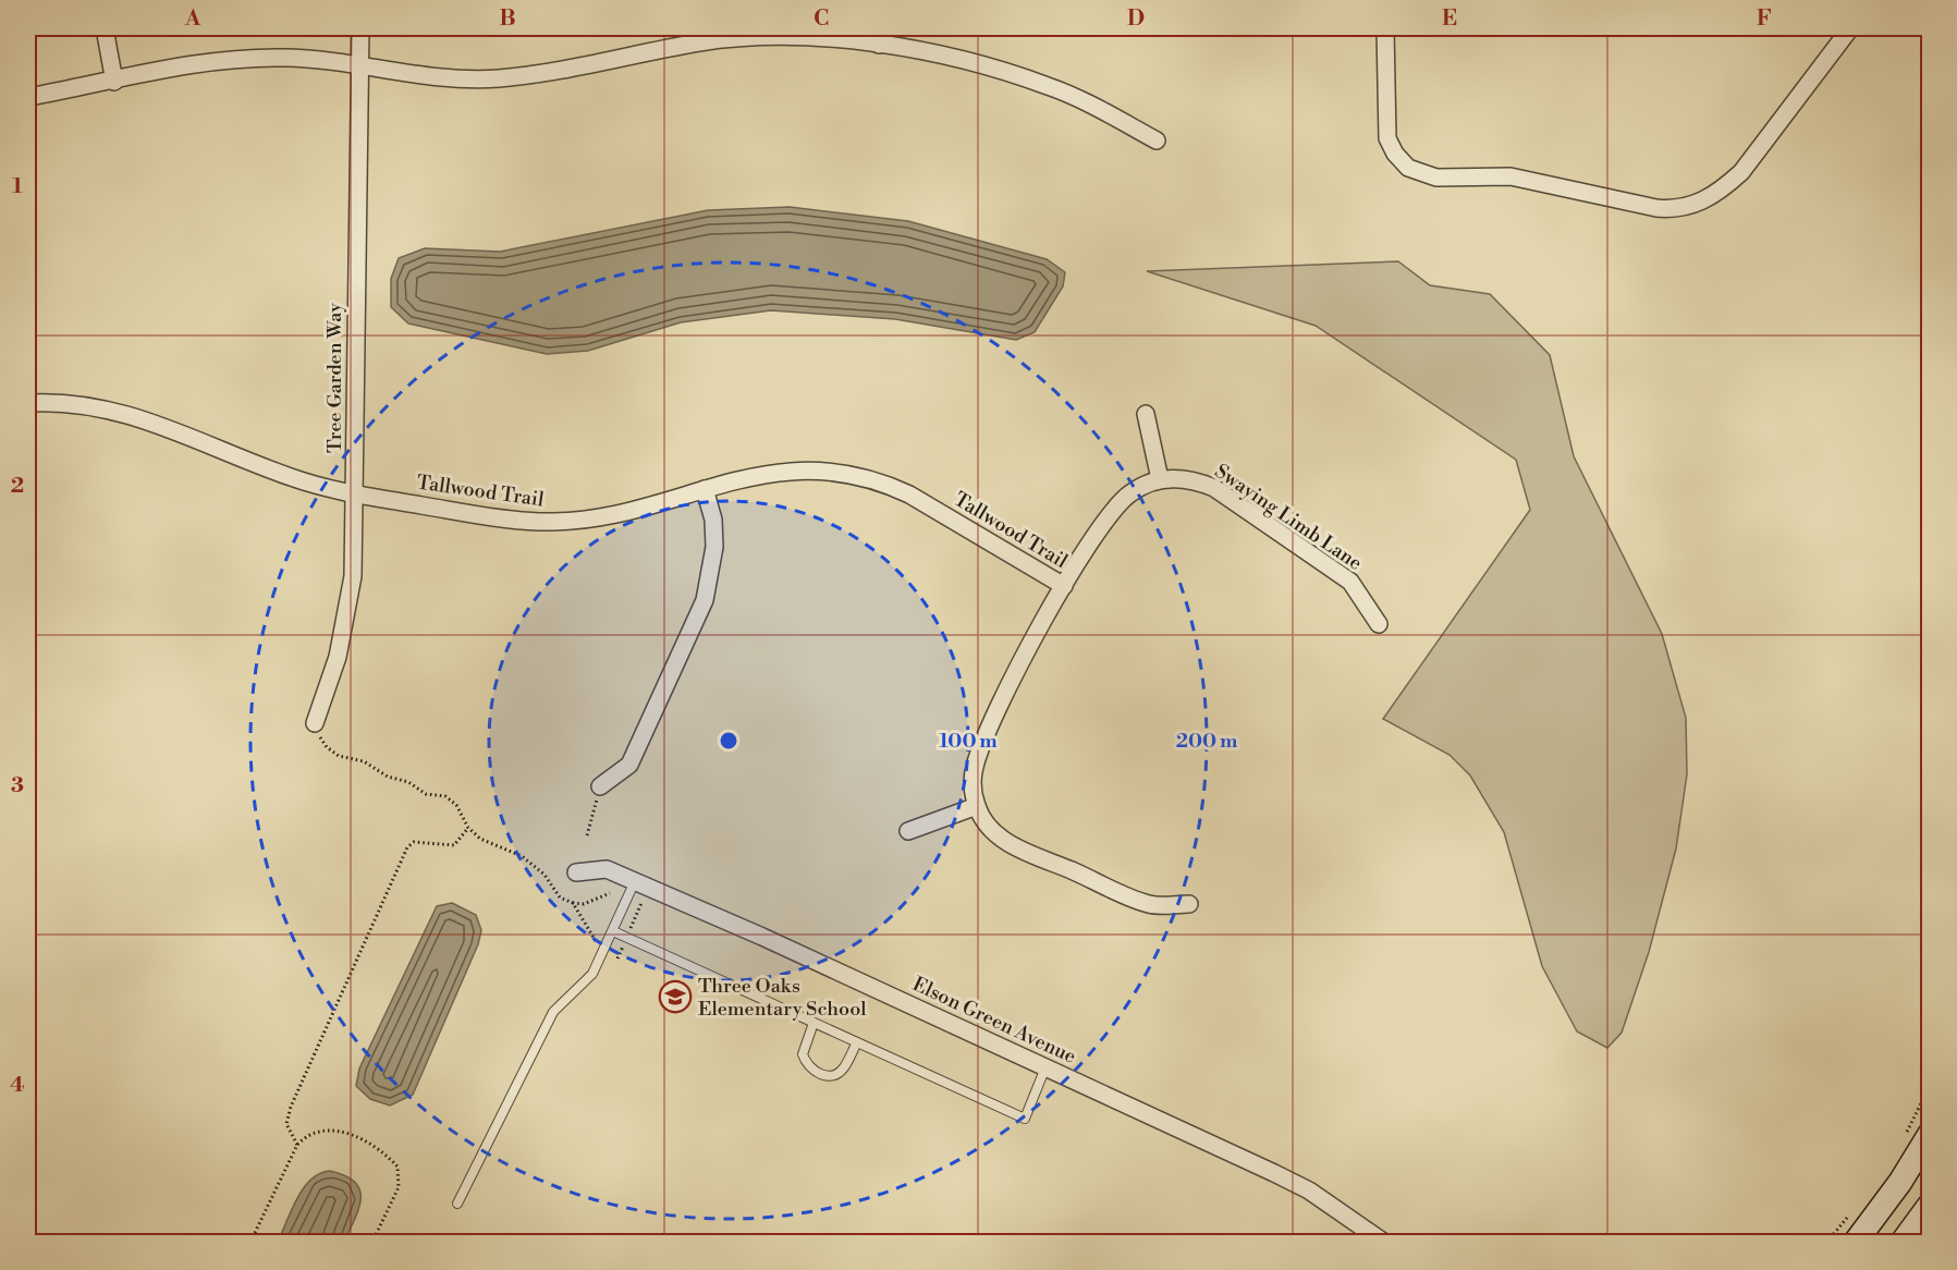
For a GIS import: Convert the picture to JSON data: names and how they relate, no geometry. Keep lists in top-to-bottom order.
{
  "streets": {
    "street": [
      "Tree Garden Way",
      "Tallwood Trail",
      "Swaying Limb Lane",
      "Elson Green Avenue"
    ]
  },
  "crossings": [
    ["Tree Garden Way", "Tallwood Trail"]
  ],
  "places": {
    "school or university": ["Three Oaks Elementary School"]
  },
  "grid": {
    "columns": [
      "A",
      "B",
      "C",
      "D",
      "E",
      "F"
    ],
    "rows": [
      "1",
      "2",
      "3",
      "4"
    ]
  },
  "rings": ["100 m", "200 m"]
}
